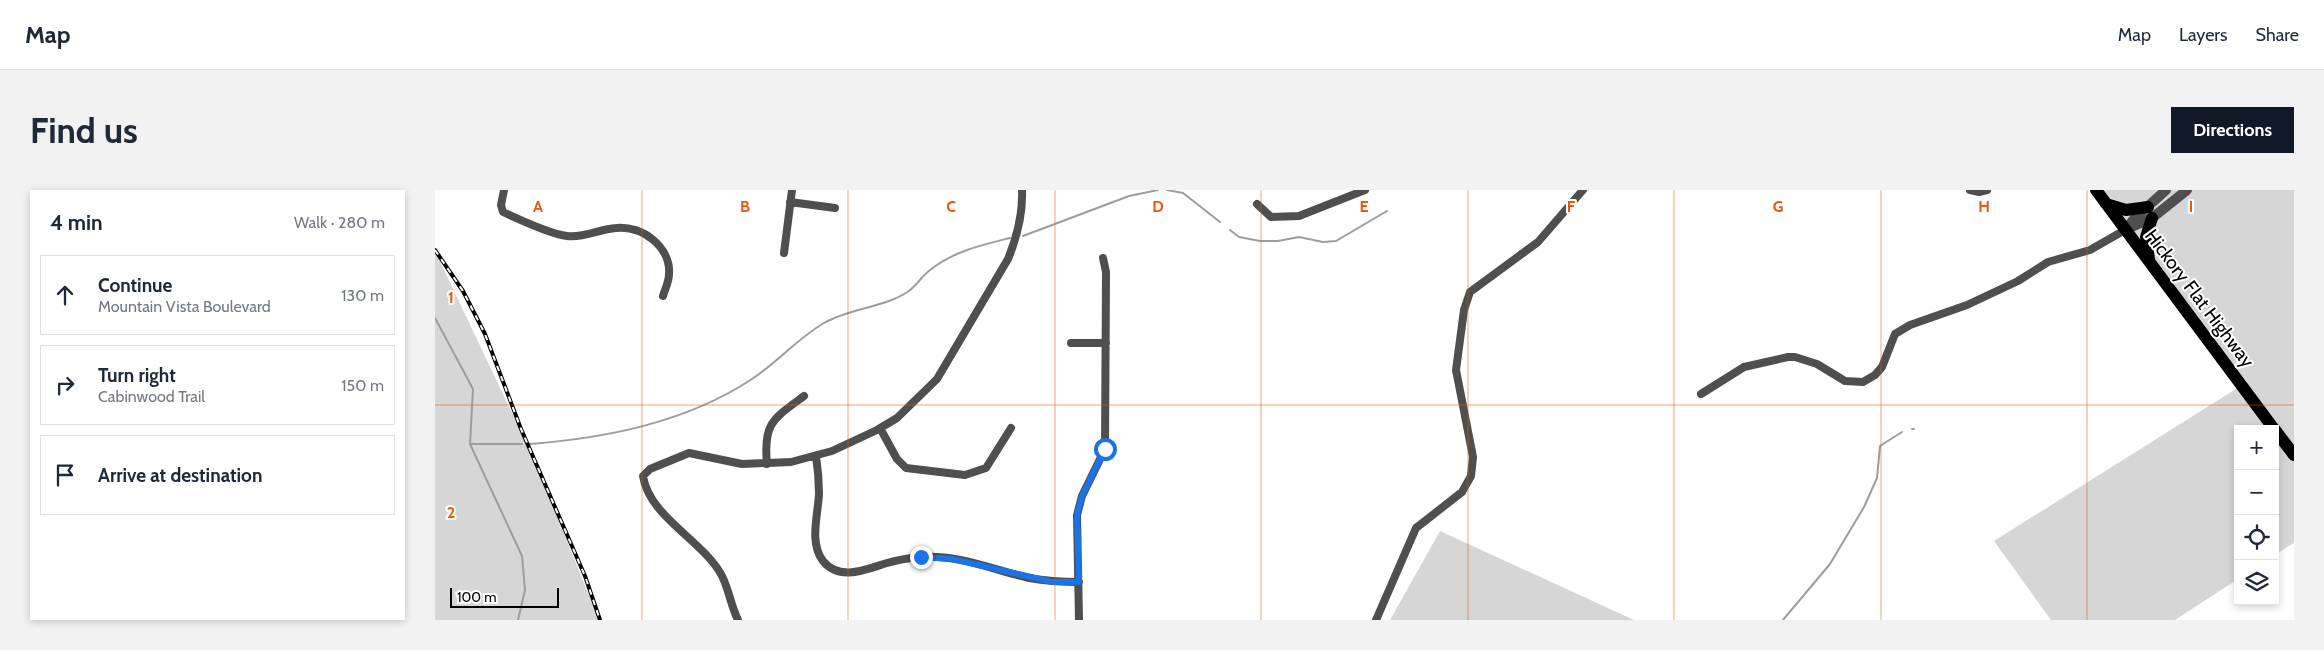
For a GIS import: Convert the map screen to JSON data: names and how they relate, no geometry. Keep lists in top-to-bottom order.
{
  "streets": {
    "main road": ["Hickory Flat Highway"]
  },
  "scale_bar": "100 m",
  "page": {
    "header": "Map",
    "nav": ["Map", "Layers", "Share"],
    "buttons": "Directions",
    "title": "Find us",
    "heading": ["4 min", "Walk · 280 m"],
    "list": [
      ["Continue", "Mountain Vista Boulevard", "130 m"],
      ["Turn right", "Cabinwood Trail", "150 m"],
      "Arrive at destination"
    ],
    "map_buttons": ["+", "−"],
    "scale": "100 m"
  },
  "grid": {
    "columns": [
      "A",
      "B",
      "C",
      "D",
      "E",
      "F",
      "G",
      "H",
      "I"
    ],
    "rows": ["1", "2"]
  }
}
